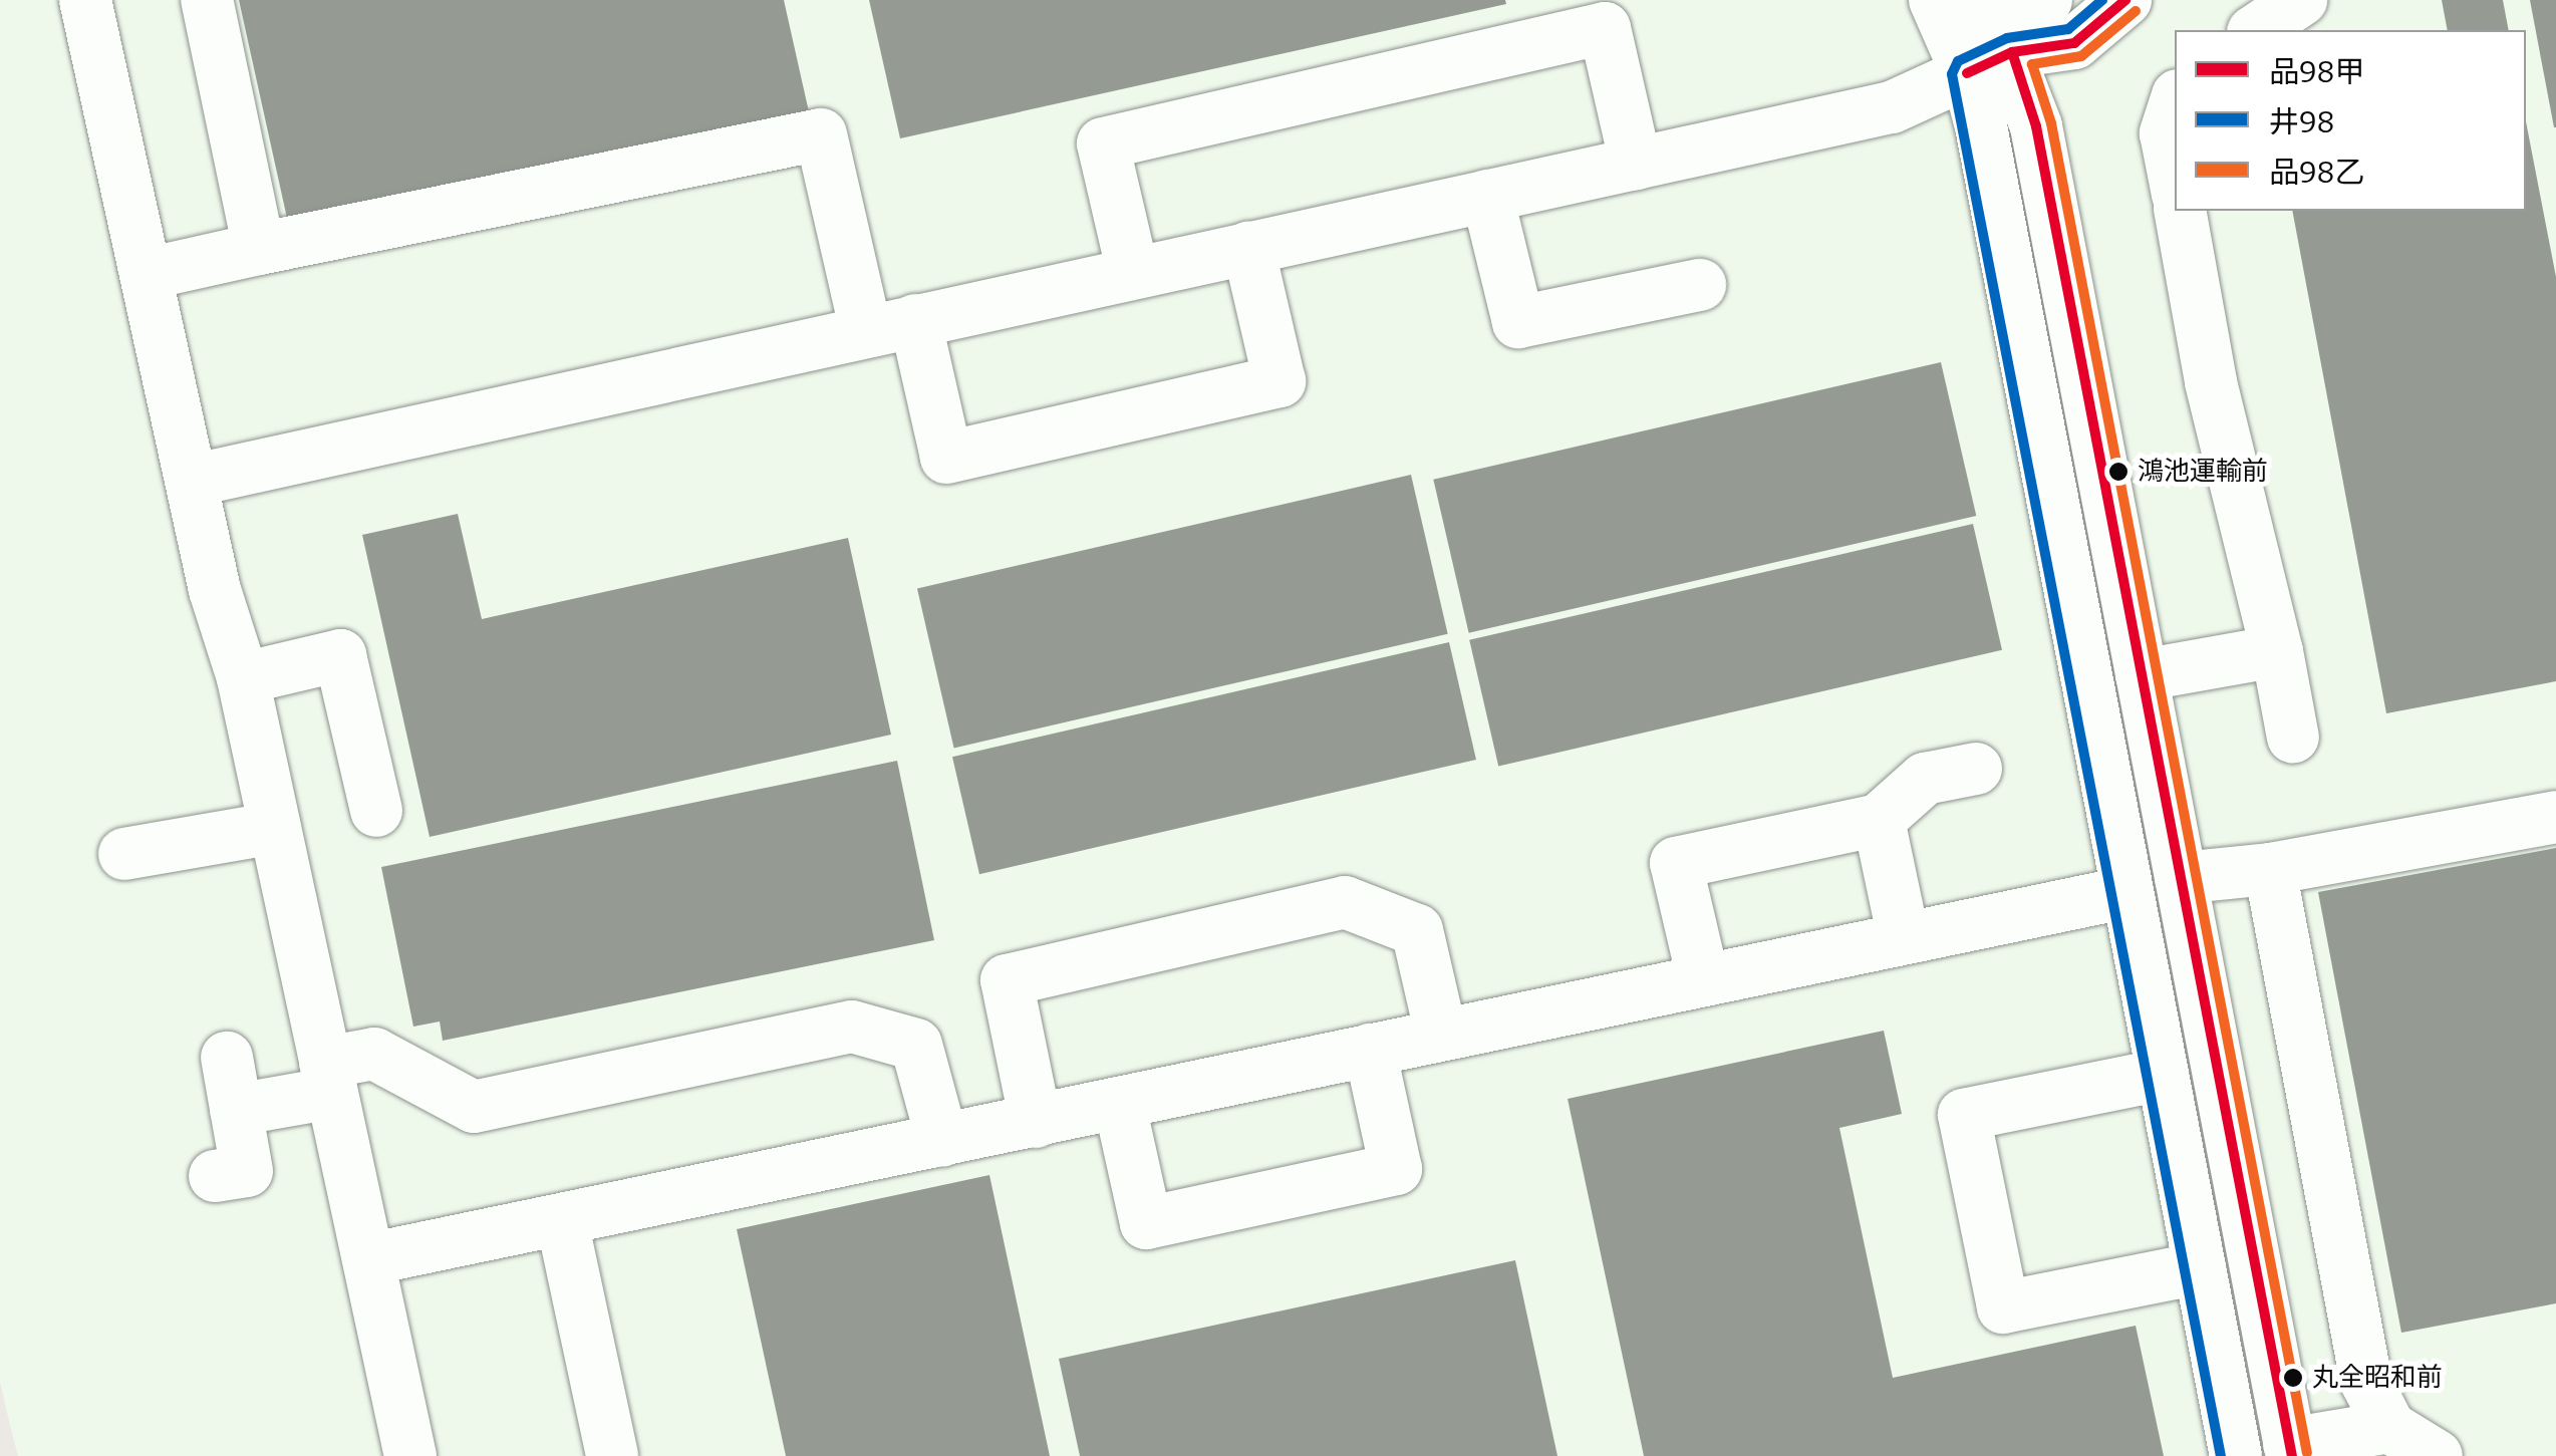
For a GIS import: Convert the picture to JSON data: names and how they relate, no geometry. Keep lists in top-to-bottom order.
{
  "places": ["鴻池運輸前", "丸全昭和前"],
  "lines": ["transit line 品98甲", "transit line 井98", "transit line 品98乙"],
  "legend": ["品98甲", "井98", "品98乙"]
}
